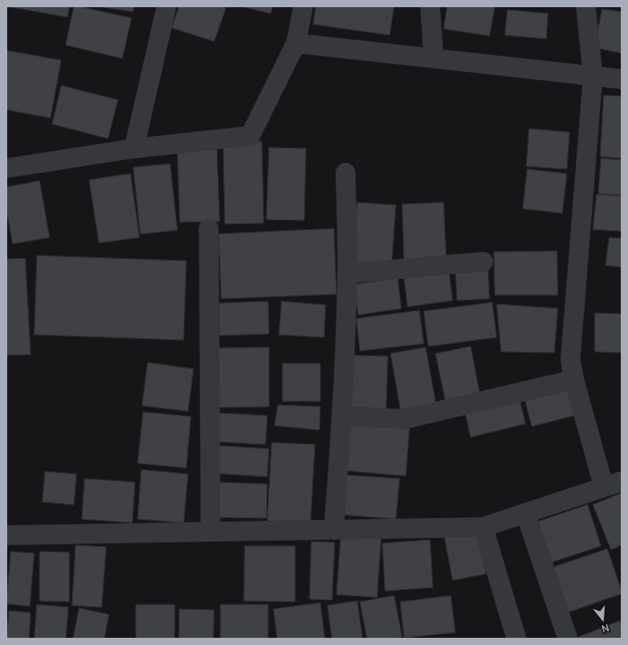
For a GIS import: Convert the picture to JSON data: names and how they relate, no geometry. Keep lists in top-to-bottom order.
{
  "north": "bottom"
}
